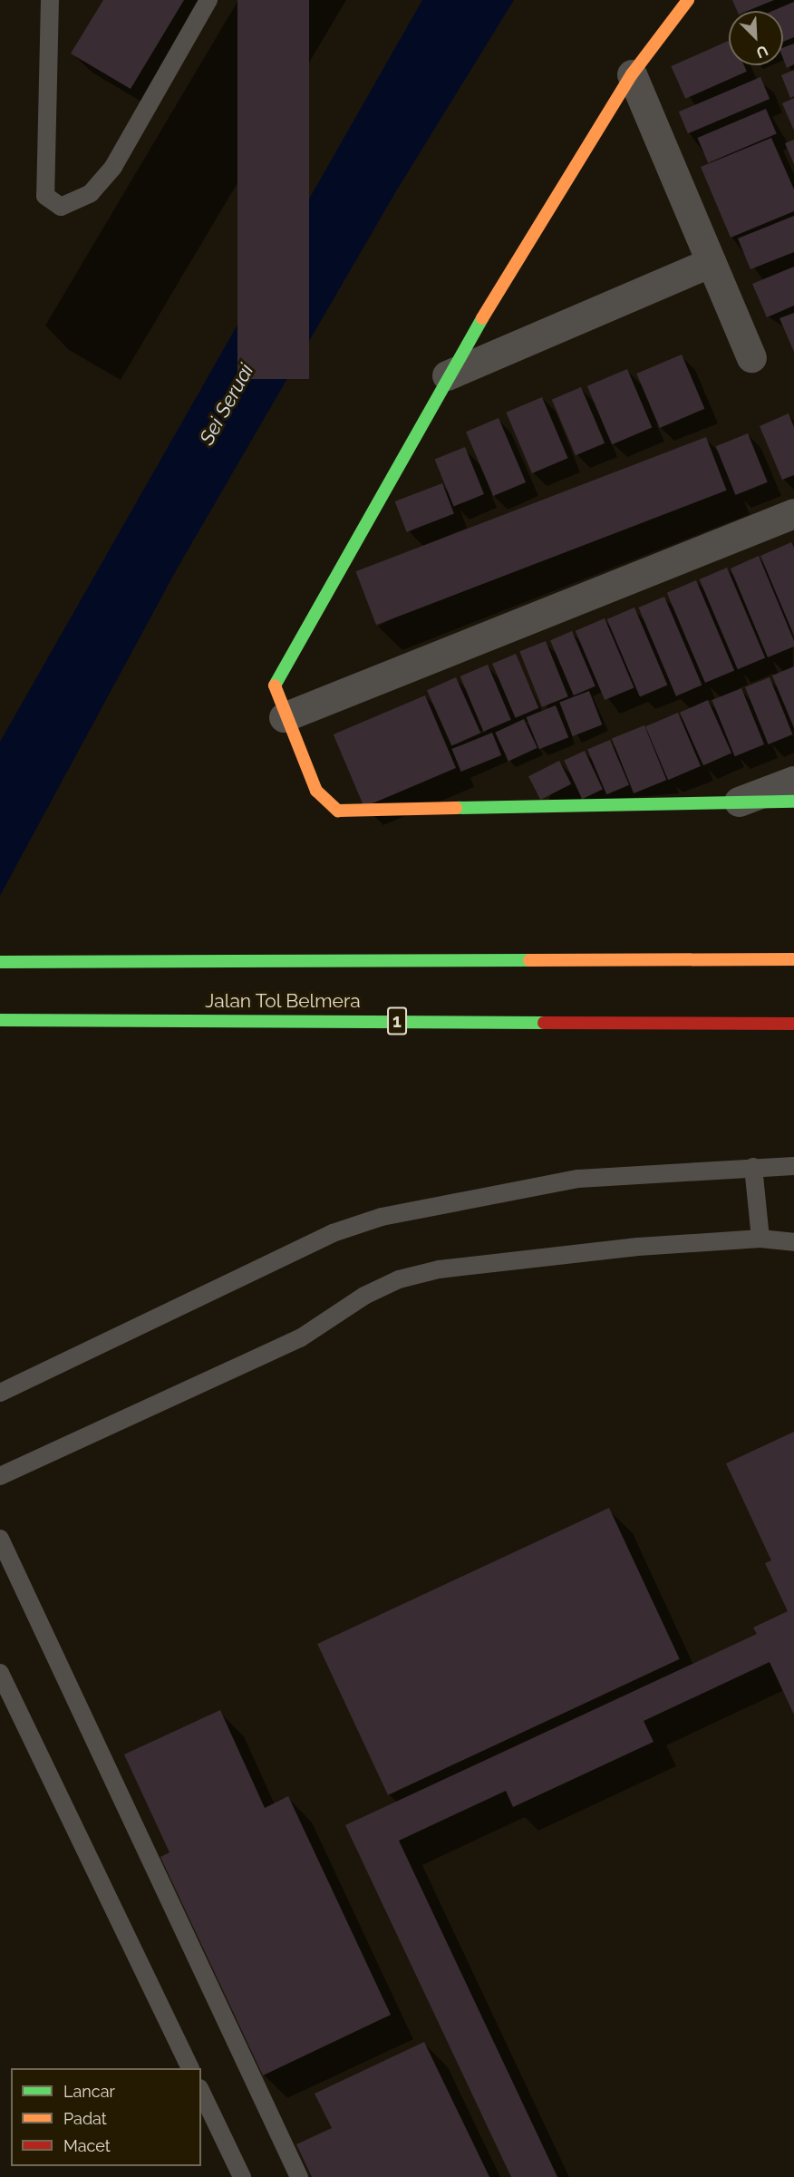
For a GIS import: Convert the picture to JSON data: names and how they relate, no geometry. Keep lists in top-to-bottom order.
{
  "streets": {
    "main road": ["Jalan Tol Belmera", "1"]
  },
  "water": ["Sei Seruai"],
  "legend": ["Lancar", "Padat", "Macet"],
  "north": "bottom right"
}
